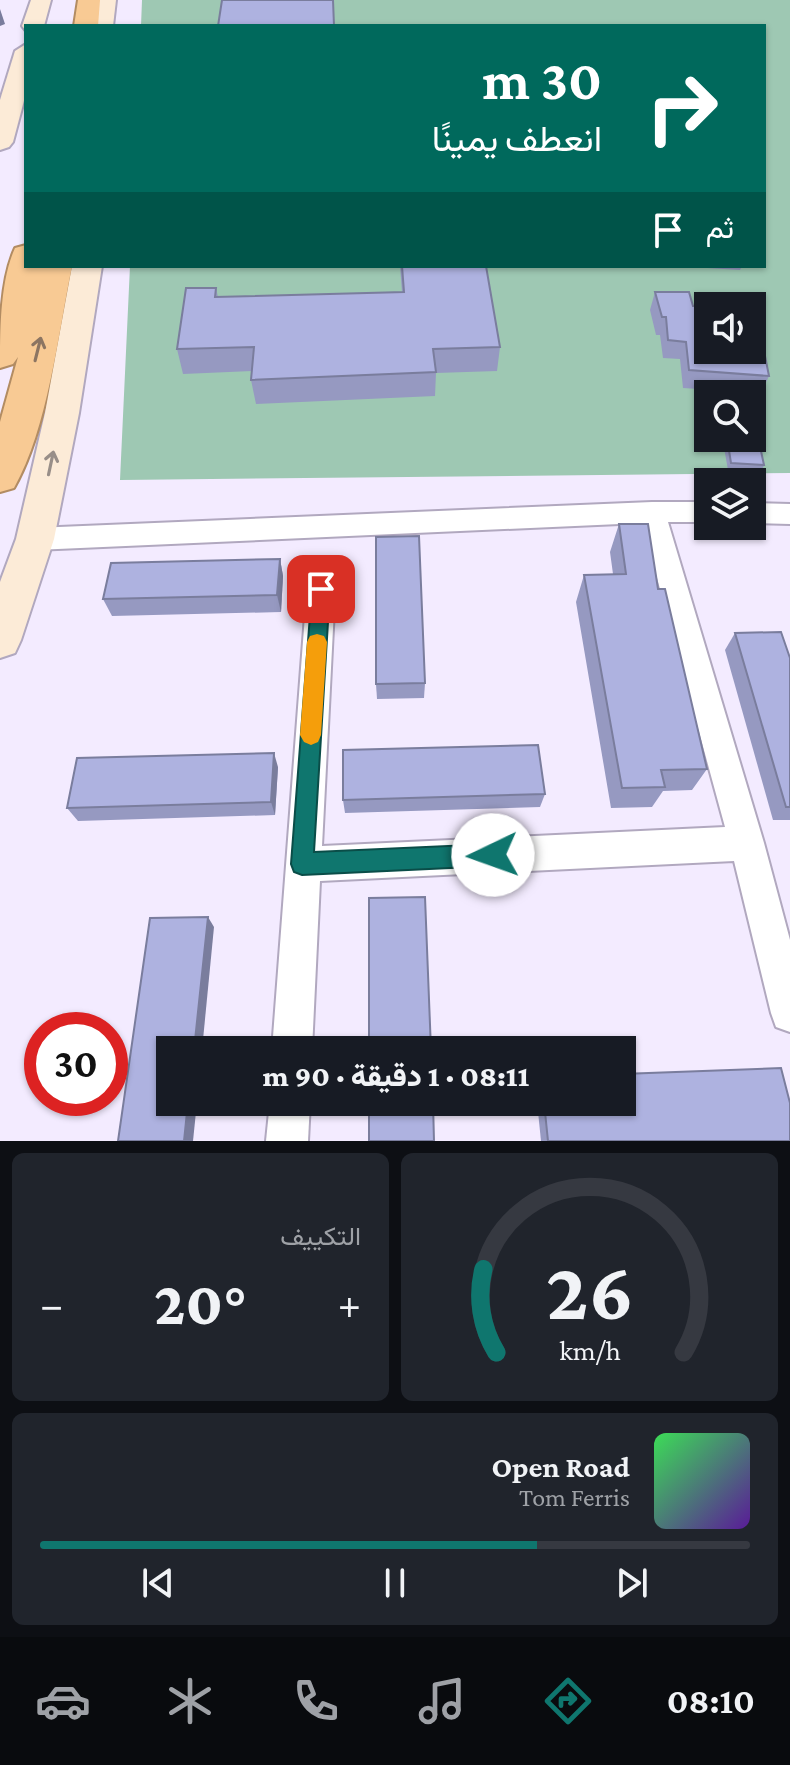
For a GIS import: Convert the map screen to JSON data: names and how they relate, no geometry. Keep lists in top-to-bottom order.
{
  "page": {
    "turn": ["30 m", "انعطف يمينًا"],
    "then": "ثم",
    "limit": "30",
    "trip": "08:11 · 1 دقيقة · 90 m",
    "tile": "التكييف",
    "heat": ["−", "20°", "+"],
    "song": ["Open Road", "Tom Ferris"],
    "tabs": "08:10",
    "gauge": ["26", "km/h"]
  }
}
